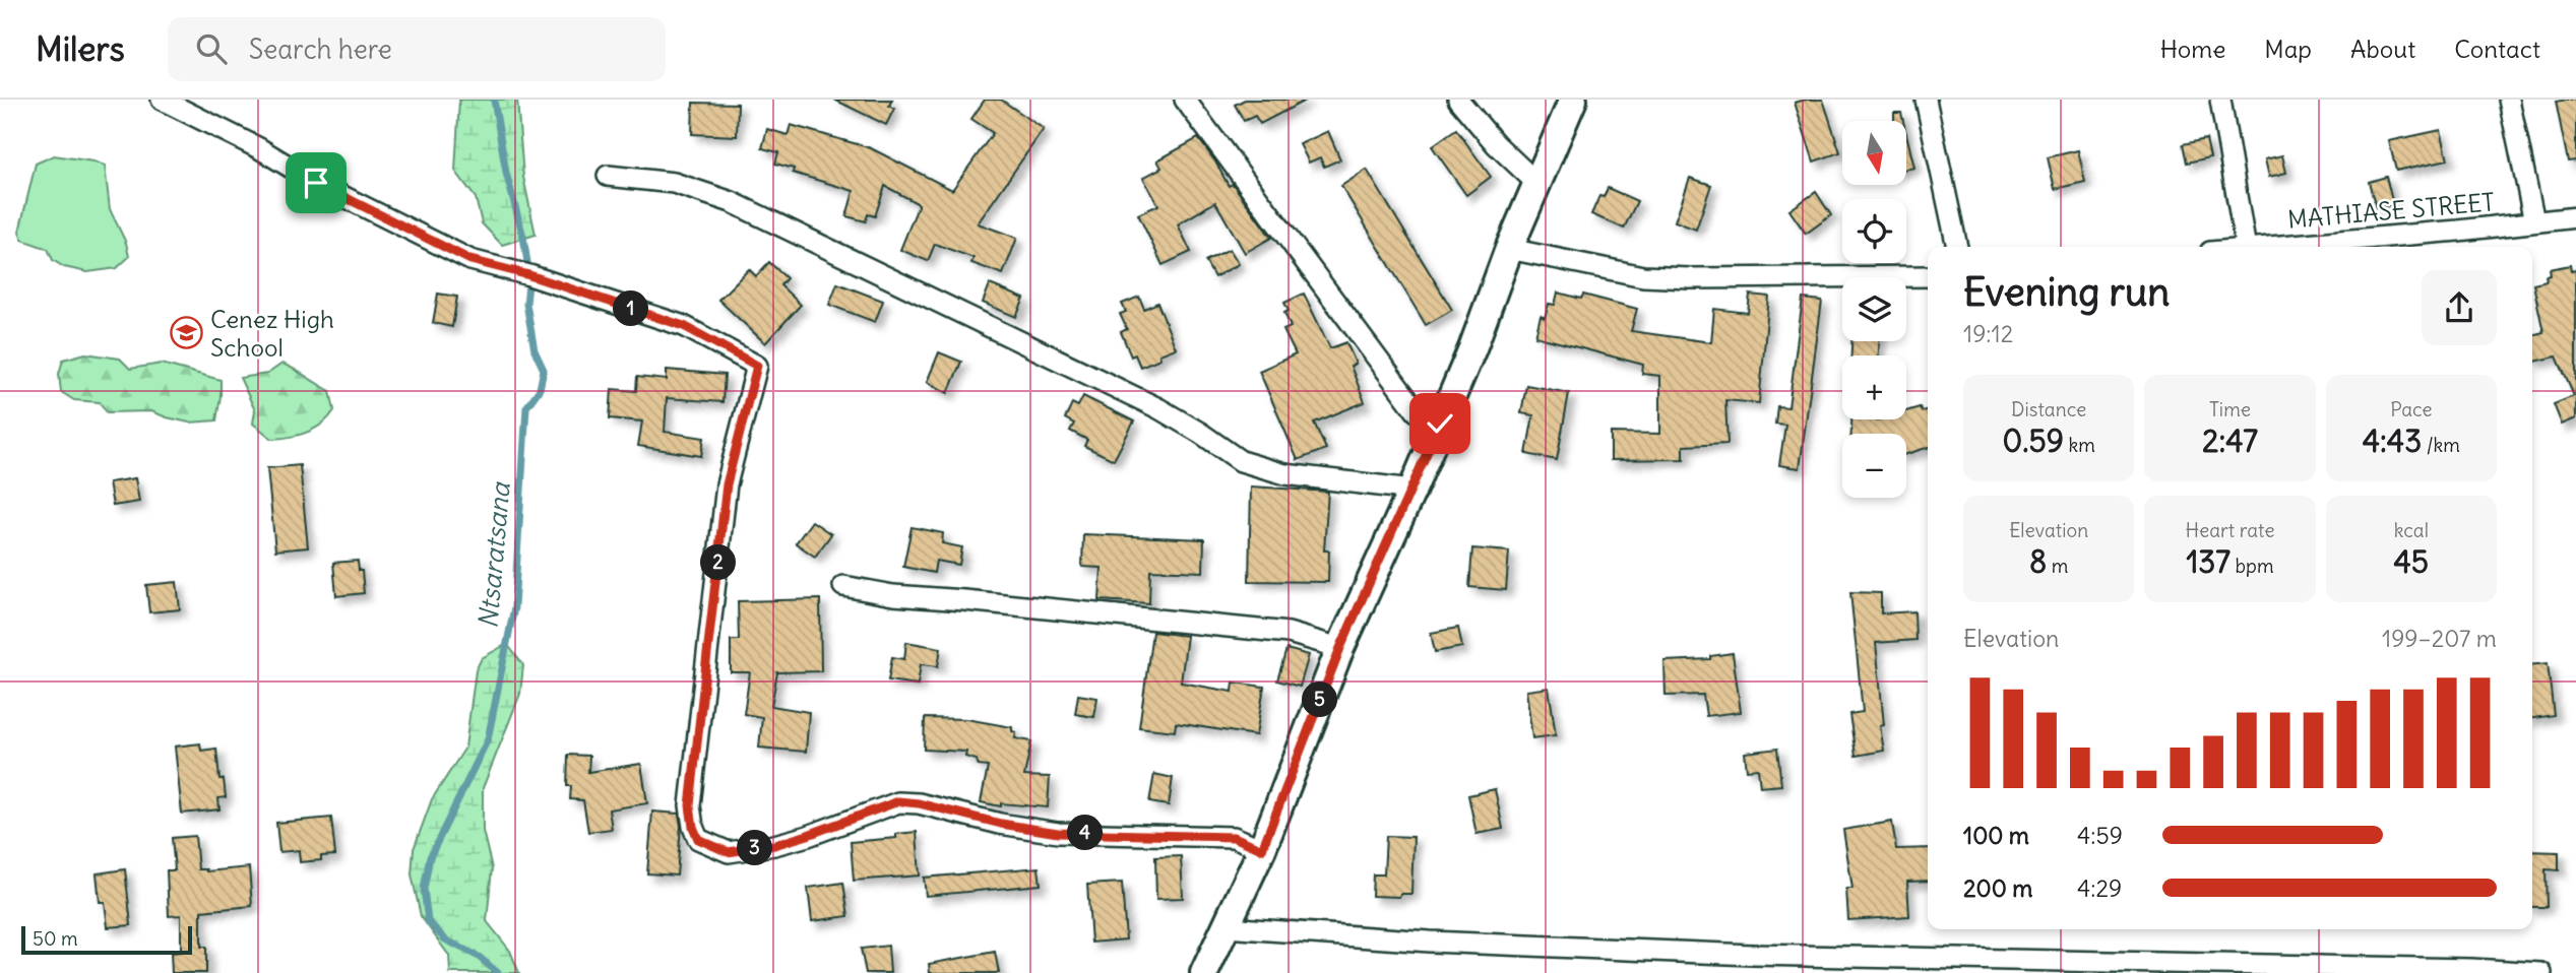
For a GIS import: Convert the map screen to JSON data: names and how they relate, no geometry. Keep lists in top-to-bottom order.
{
  "streets": {
    "street": ["MATHIASE STREET"]
  },
  "water": ["Ntsaratsana"],
  "places": {
    "school or university": ["Cenez High School"]
  },
  "scale_bar": "50 m",
  "north": "bottom",
  "page": {
    "header": "Milers",
    "search": "Search here",
    "nav": [
      "Home",
      "Map",
      "About",
      "Contact"
    ],
    "map_buttons": ["+", "−"],
    "heading": ["Evening run", "19:12"],
    "pins": [
      "1",
      "2",
      "5",
      "4",
      "3"
    ],
    "stats": [
      ["Distance", "0.59 km"],
      ["Time", "2:47"],
      ["Pace", "4:43 /km"],
      ["Elevation", "8 m"],
      ["Heart rate", "137 bpm"],
      ["kcal", "45"]
    ],
    "chart": ["Elevation", "199–207 m"],
    "list": [
      {
        "name": "100 m",
        "note": "4:59"
      },
      {
        "name": "200 m",
        "note": "4:29"
      }
    ],
    "scale": "50 m"
  }
}
